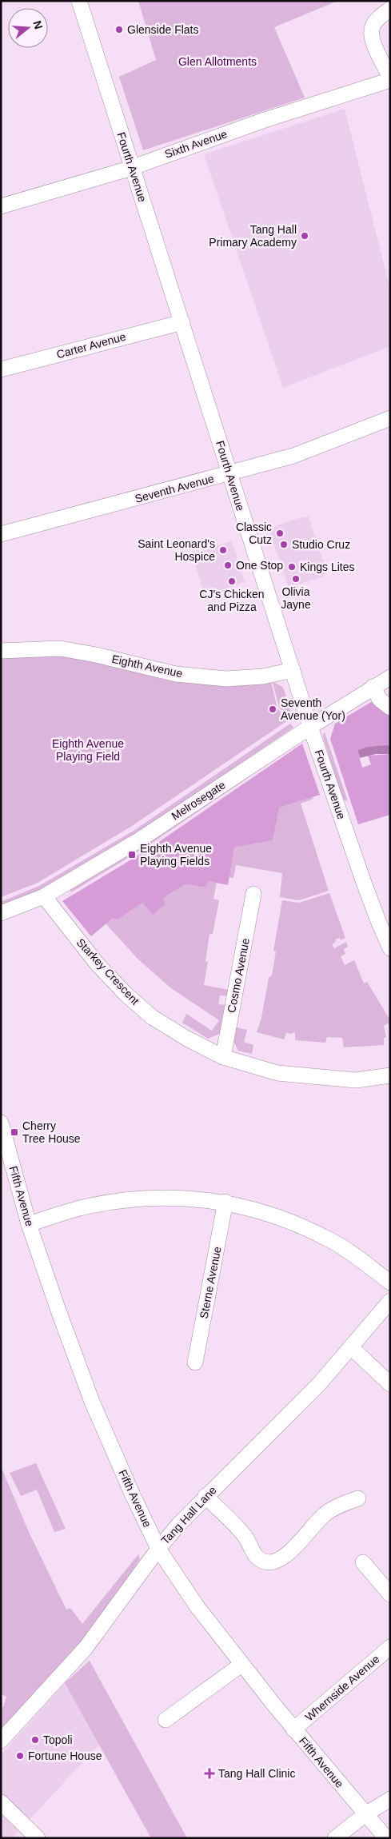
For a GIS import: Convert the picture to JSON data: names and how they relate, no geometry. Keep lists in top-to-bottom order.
{
  "streets": {
    "street": [
      "Sixth Avenue",
      "Fourth Avenue",
      "Carter Avenue",
      "Seventh Avenue",
      "Eighth Avenue",
      "Melrosegate",
      "Starkey Crescent",
      "Cosmo Avenue",
      "Fifth Avenue",
      "Sterne Avenue",
      "Tang Hall Lane",
      "Whernside Avenue"
    ]
  },
  "crossings": [
    ["Sixth Avenue", "Fourth Avenue"],
    ["Fourth Avenue", "Carter Avenue"],
    ["Fourth Avenue", "Seventh Avenue"],
    ["Fourth Avenue", "Eighth Avenue"],
    ["Fourth Avenue", "Melrosegate"],
    ["Melrosegate", "Starkey Crescent"],
    ["Starkey Crescent", "Cosmo Avenue"],
    ["Fifth Avenue", "Tang Hall Lane"],
    ["Fifth Avenue", "Whernside Avenue"]
  ],
  "parks": ["Glen Allotments", "Eighth Avenue Playing Field"],
  "places": {
    "other": [
      "Glenside Flats",
      "Tang Hall Primary Academy",
      "Classic Cutz",
      "Studio Cruz",
      "Saint Leonard's Hospice",
      "One Stop",
      "Kings Lites",
      "Olivia Jayne",
      "CJ's Chicken and Pizza",
      "Seventh Avenue (Yor)",
      "Topoli",
      "Fortune House"
    ],
    "transit": ["Eighth Avenue Playing Fields", "Cherry Tree House"],
    "health": ["Tang Hall Clinic"]
  },
  "north": "right"
}
